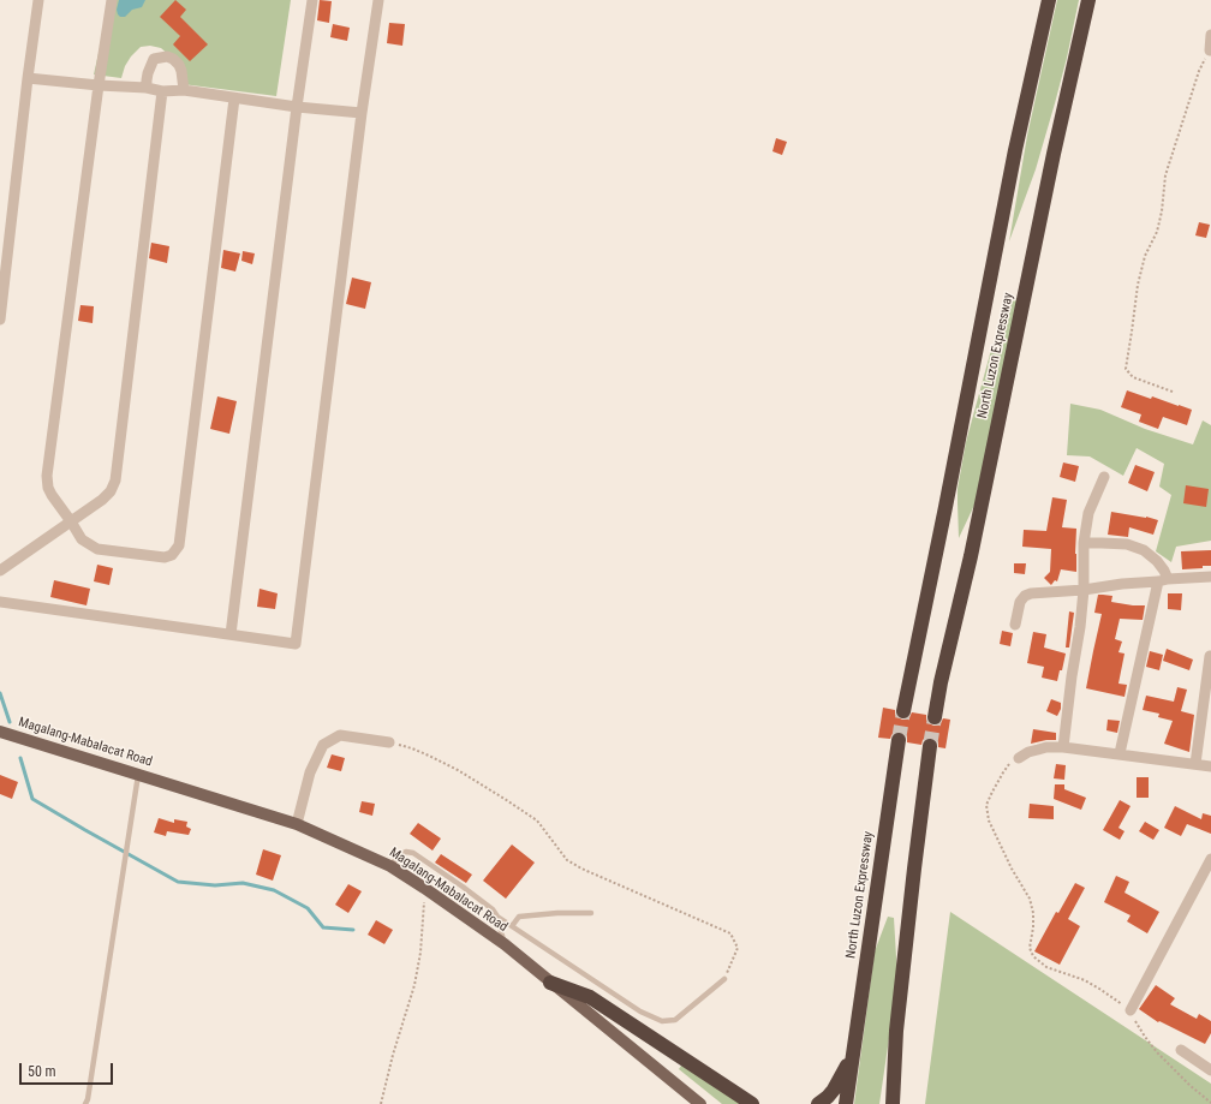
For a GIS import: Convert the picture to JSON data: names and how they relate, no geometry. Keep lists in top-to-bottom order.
{
  "streets": {
    "highway": ["North Luzon Expressway"],
    "main road": ["Magalang-Mabalacat Road"]
  },
  "scale_bar": "50 m"
}
